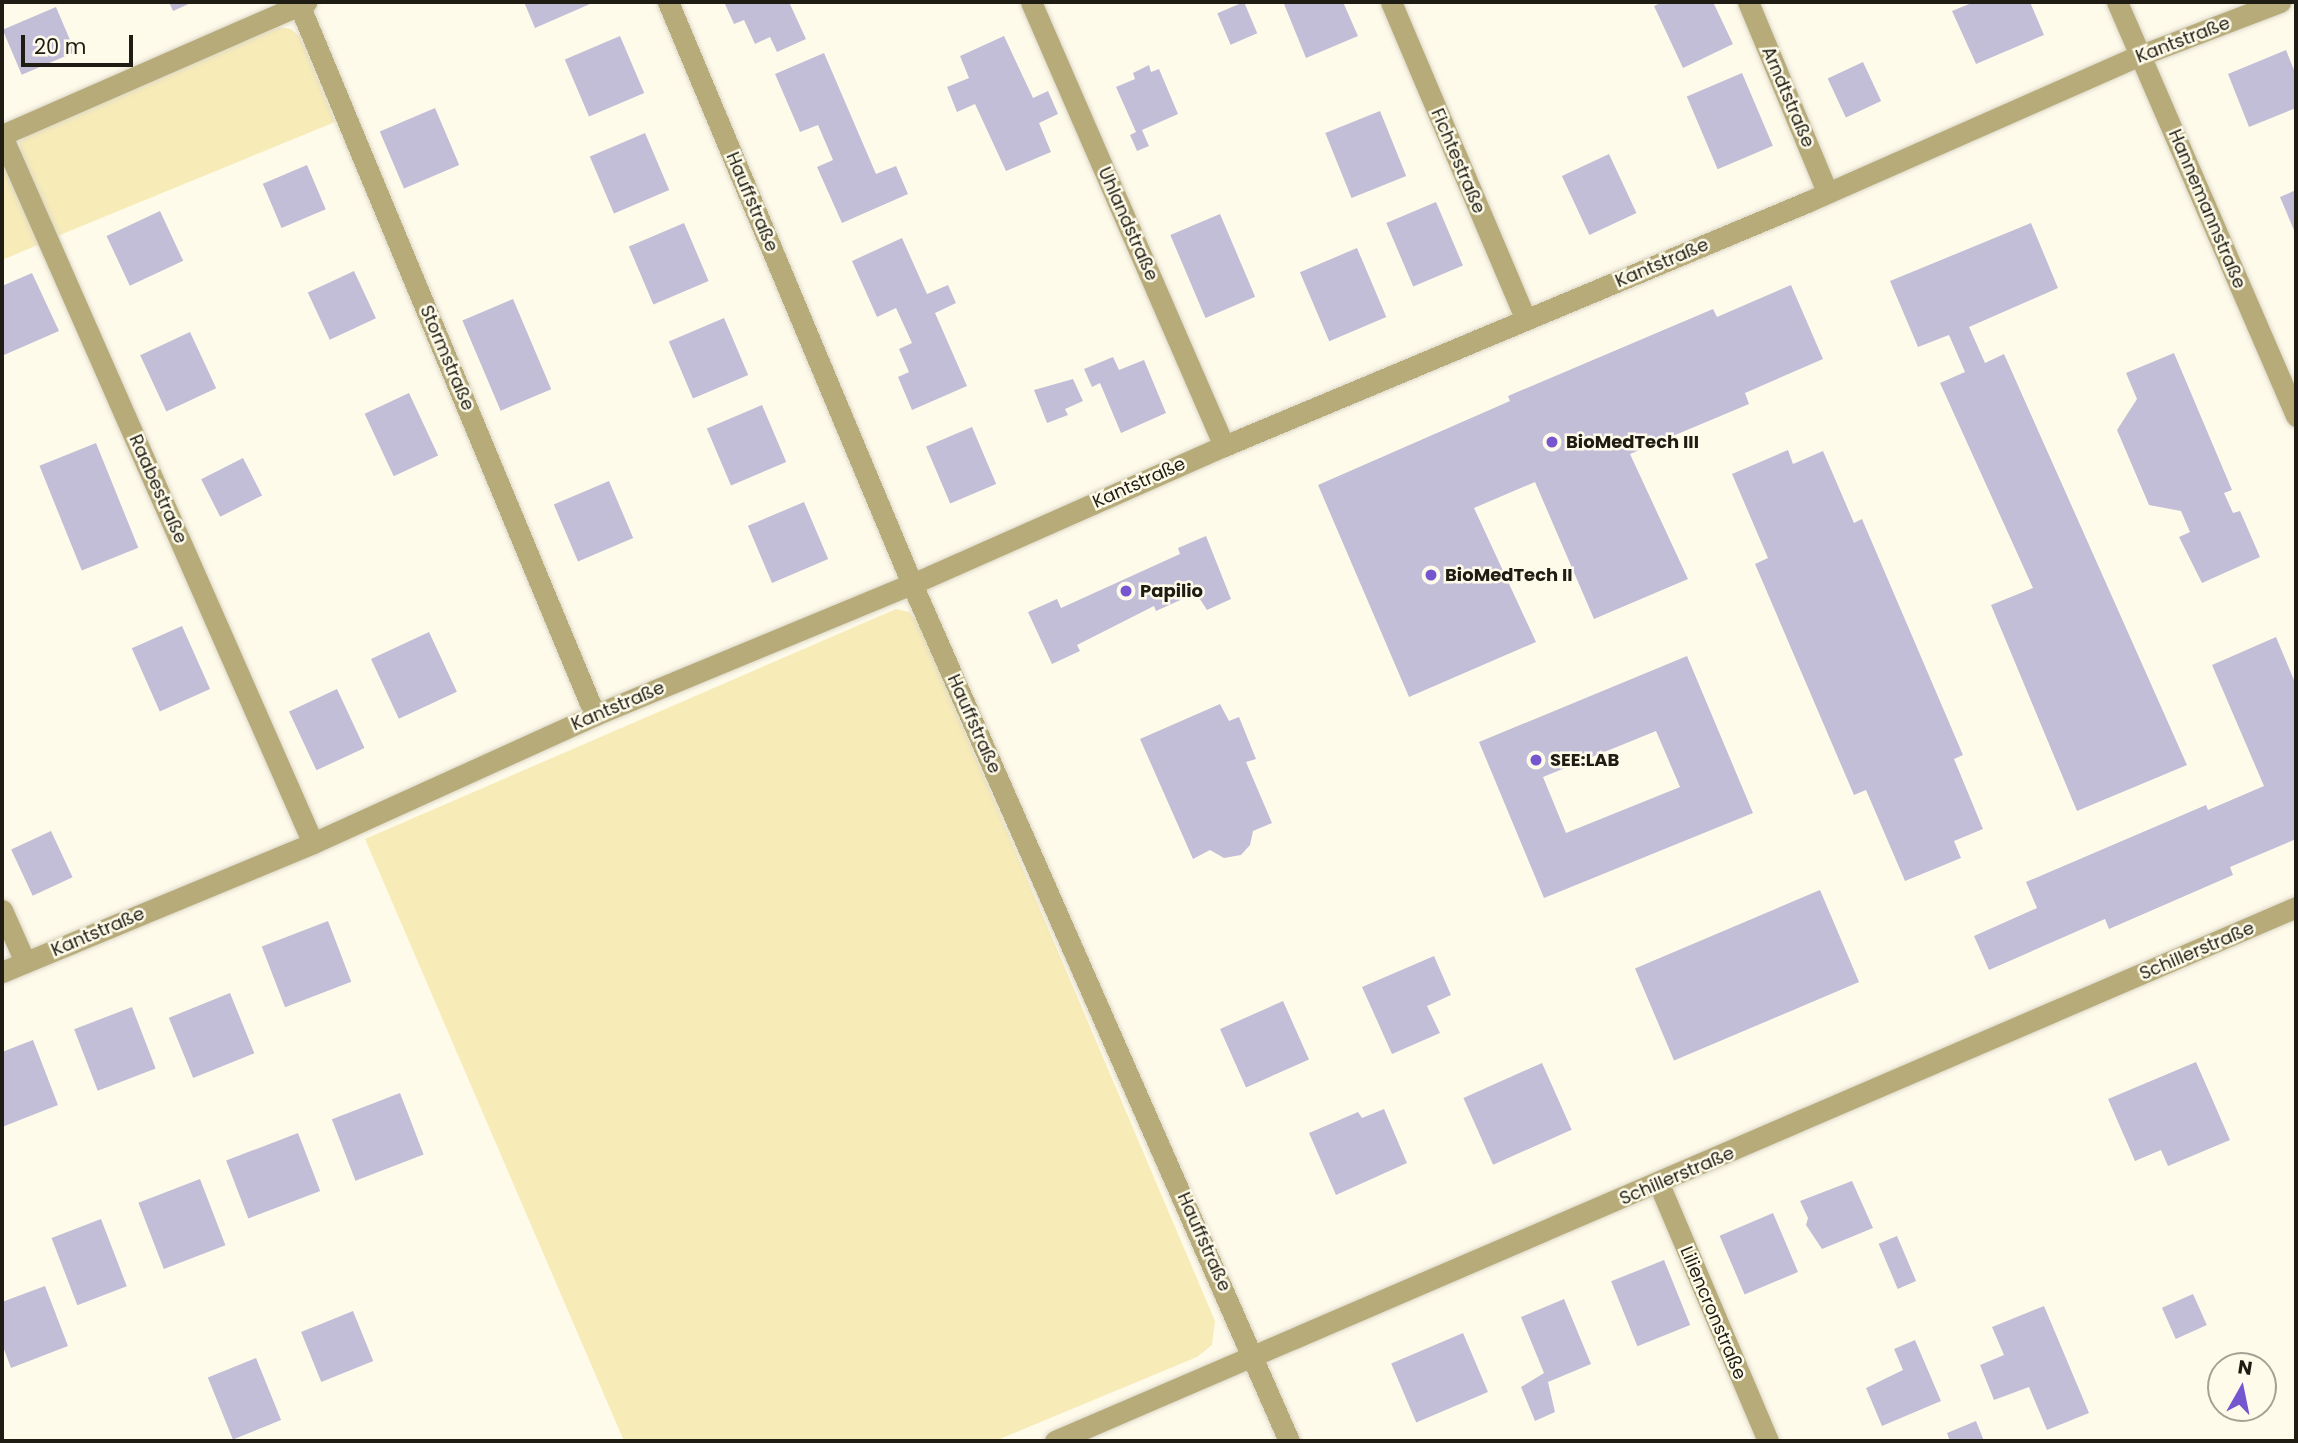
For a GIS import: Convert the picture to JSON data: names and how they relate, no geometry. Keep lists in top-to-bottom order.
{
  "streets": {
    "street": [
      "Kantstraße",
      "Arndtstraße",
      "Fichtestraße",
      "Hauffstraße",
      "Hannemannstraße",
      "Uhlandstraße",
      "Stormstraße",
      "Raabestraße",
      "Schillerstraße",
      "Liliencronstraße"
    ]
  },
  "crossings": [
    ["Kantstraße", "Arndtstraße"],
    ["Kantstraße", "Fichtestraße"],
    ["Kantstraße", "Hauffstraße"],
    ["Kantstraße", "Hannemannstraße"],
    ["Kantstraße", "Uhlandstraße"],
    ["Kantstraße", "Stormstraße"],
    ["Kantstraße", "Raabestraße"],
    ["Hauffstraße", "Schillerstraße"],
    ["Schillerstraße", "Liliencronstraße"]
  ],
  "places": [
    "BioMedTech III",
    "BioMedTech II",
    "Papilio",
    "SEE:LAB"
  ],
  "scale_bar": "20 m",
  "north": "top"
}
